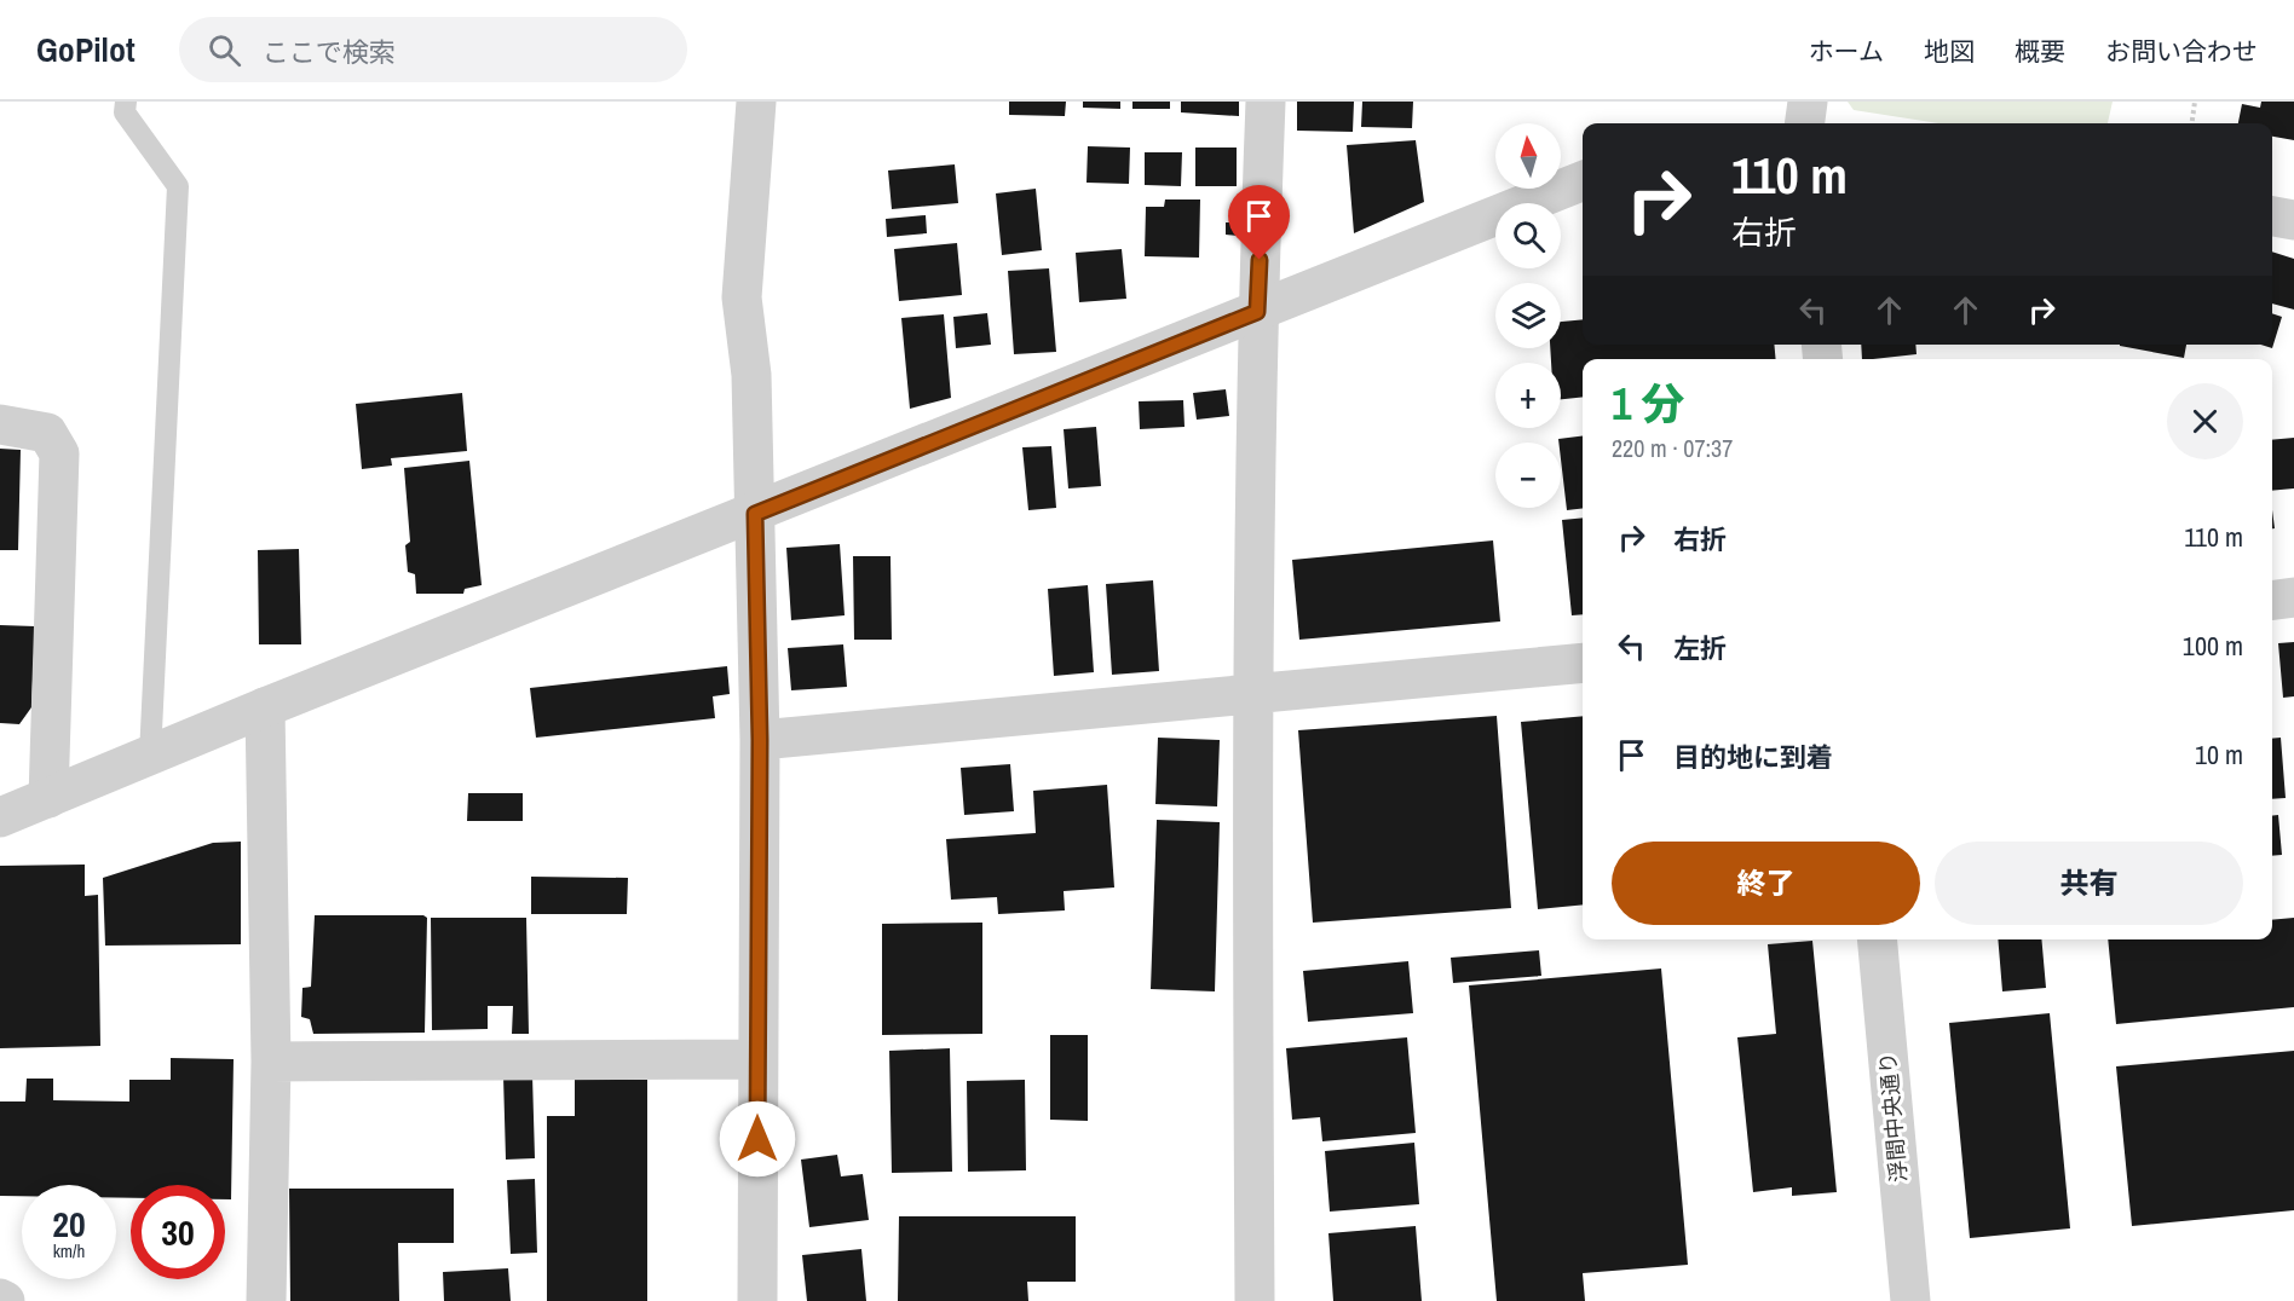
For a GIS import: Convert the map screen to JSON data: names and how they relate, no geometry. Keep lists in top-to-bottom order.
{
  "streets": {
    "street": ["浮間中央通り"]
  },
  "north": "top",
  "page": {
    "header": "GoPilot",
    "search": "ここで検索",
    "nav": [
      "ホーム",
      "地図",
      "概要",
      "お問い合わせ"
    ],
    "map_buttons": ["+", "−"],
    "turn": ["110 m", "右折"],
    "heading": ["1 分", "220 m · 07:37"],
    "list": [
      {
        "name": "右折",
        "value": "110 m"
      },
      {
        "name": "左折",
        "value": "100 m"
      },
      {
        "name": "目的地に到着",
        "value": "10 m"
      }
    ],
    "buttons": ["終了", "共有"],
    "speed": "20 km/h",
    "limit": "30"
  }
}
